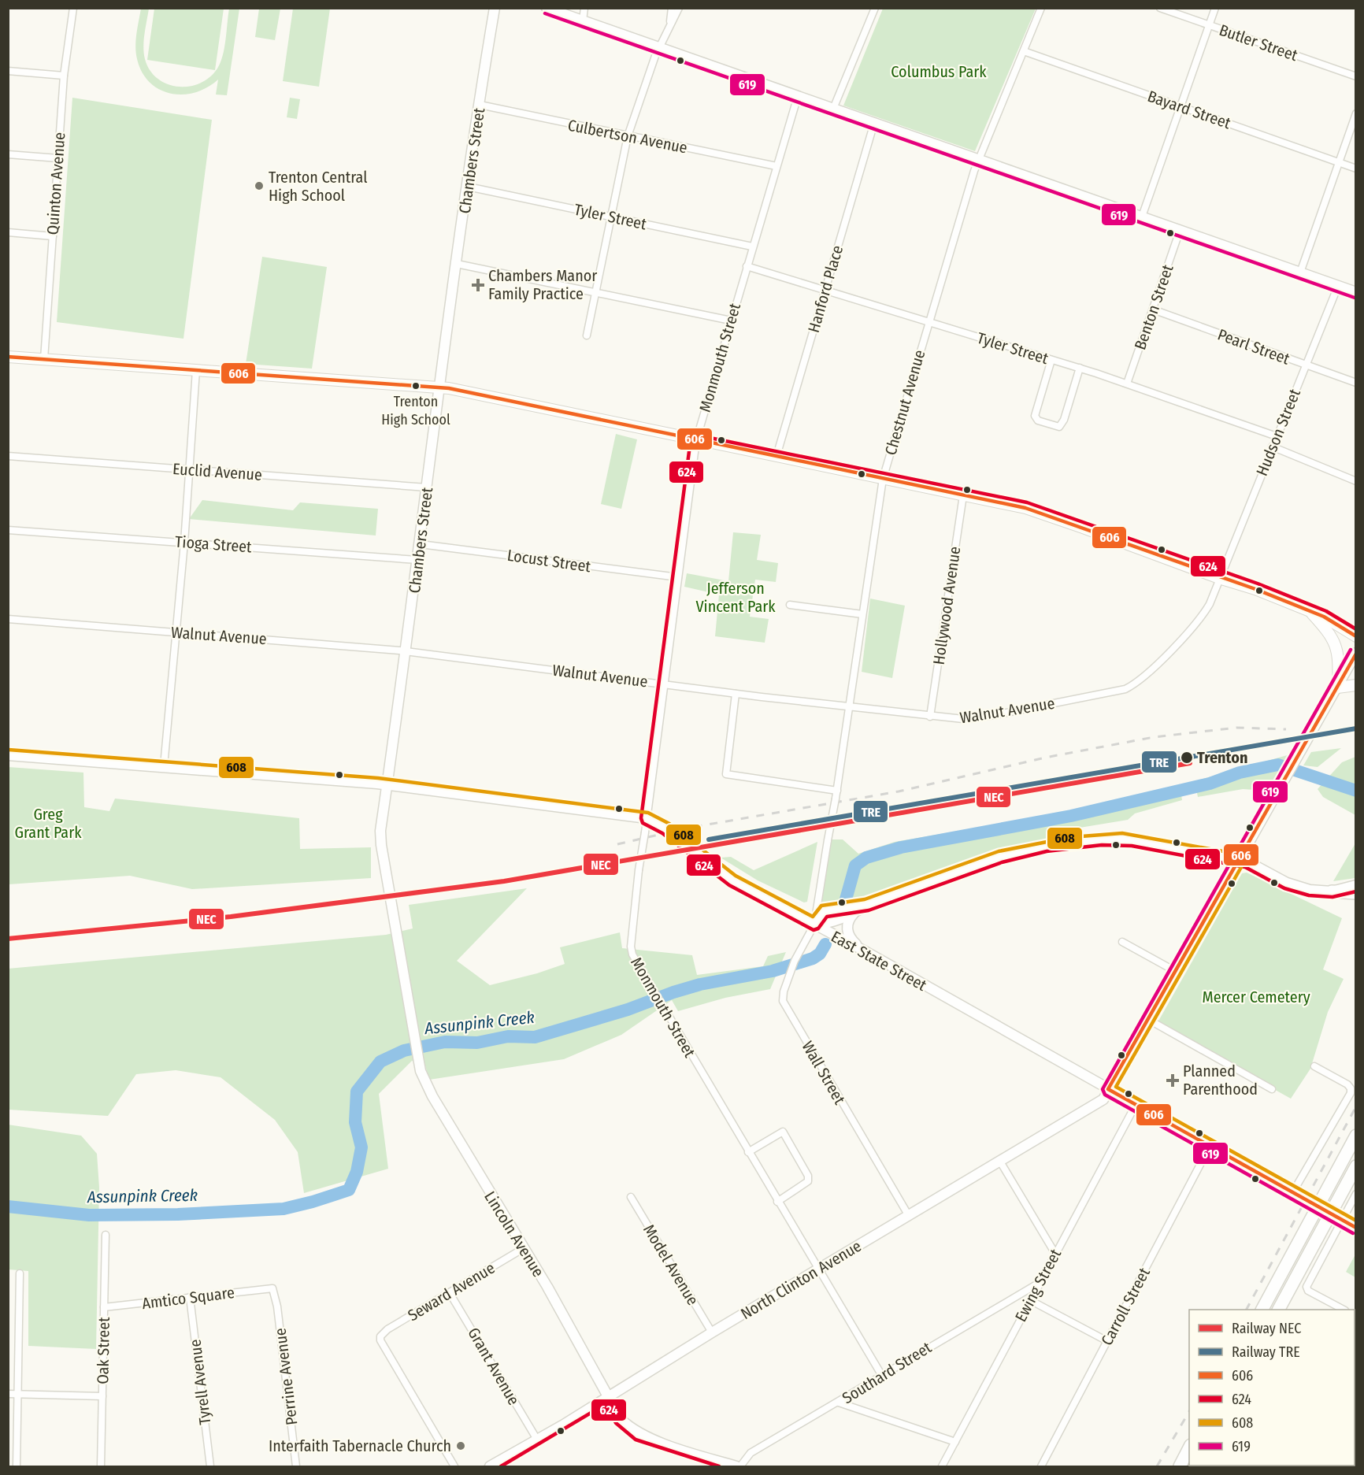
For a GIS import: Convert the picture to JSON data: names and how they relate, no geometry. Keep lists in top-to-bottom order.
{
  "streets": {
    "street": [
      "Butler Street",
      "Bayard Street",
      "Culbertson Avenue",
      "Chambers Street",
      "Quinton Avenue",
      "Tyler Street",
      "Hanford Place",
      "Benton Street",
      "Pearl Street",
      "Monmouth Street",
      "Chestnut Avenue",
      "Hudson Street",
      "Euclid Avenue",
      "Tioga Street",
      "Locust Street",
      "Hollywood Avenue",
      "Walnut Avenue",
      "East State Street",
      "Wall Street",
      "Lincoln Avenue",
      "Model Avenue",
      "North Clinton Avenue",
      "Ewing Street",
      "Seward Avenue",
      "Amtico Square",
      "Carroll Street",
      "Oak Street",
      "Grant Avenue",
      "Southard Street",
      "Perrine Avenue",
      "Tyrell Avenue"
    ]
  },
  "crossings": [
    ["Bayard Street", "Chestnut Avenue"],
    ["Culbertson Avenue", "Chambers Street"],
    ["Culbertson Avenue", "Monmouth Street"],
    ["Chambers Street", "Tyler Street"],
    ["Chambers Street", "Euclid Avenue"],
    ["Chambers Street", "Tioga Street"],
    ["Chambers Street", "Locust Street"],
    ["Chambers Street", "Walnut Avenue"],
    ["Chambers Street", "East State Street"],
    ["Chambers Street", "Lincoln Avenue"],
    ["Tyler Street", "Hanford Place"],
    ["Tyler Street", "Benton Street"],
    ["Tyler Street", "Monmouth Street"],
    ["Tyler Street", "Chestnut Avenue"],
    ["Tyler Street", "Hudson Street"],
    ["Benton Street", "Pearl Street"],
    ["Pearl Street", "Hudson Street"],
    ["Monmouth Street", "Locust Street"],
    ["Monmouth Street", "Walnut Avenue"],
    ["Monmouth Street", "East State Street"],
    ["Monmouth Street", "North Clinton Avenue"],
    ["Monmouth Street", "Southard Street"],
    ["Chestnut Avenue", "Walnut Avenue"],
    ["Chestnut Avenue", "East State Street"],
    ["Chestnut Avenue", "Wall Street"],
    ["Hudson Street", "Walnut Avenue"],
    ["Hollywood Avenue", "Walnut Avenue"],
    ["East State Street", "Wall Street"],
    ["East State Street", "North Clinton Avenue"],
    ["East State Street", "Ewing Street"],
    ["East State Street", "Carroll Street"],
    ["Wall Street", "North Clinton Avenue"],
    ["Lincoln Avenue", "North Clinton Avenue"],
    ["Lincoln Avenue", "Seward Avenue"],
    ["Lincoln Avenue", "Southard Street"],
    ["Model Avenue", "North Clinton Avenue"],
    ["North Clinton Avenue", "Grant Avenue"],
    ["Ewing Street", "Southard Street"],
    ["Seward Avenue", "Grant Avenue"],
    ["Amtico Square", "Oak Street"],
    ["Amtico Square", "Perrine Avenue"],
    ["Amtico Square", "Tyrell Avenue"]
  ],
  "water": ["Assunpink Creek"],
  "parks": [
    "Columbus Park",
    "Jefferson Vincent Park",
    "Greg Grant Park",
    "Mercer Cemetery"
  ],
  "places": {
    "other": [
      "Trenton Central High School",
      "Trenton High School",
      "Trenton",
      "Interfaith Tabernacle Church"
    ],
    "health": ["Chambers Manor Family Practice", "Planned Parenthood"]
  },
  "lines": [
    "transit line 619",
    "transit line 606",
    "transit line 624",
    "rail line TRE",
    "transit line 608",
    "rail line NEC"
  ],
  "legend": [
    "Railway NEC",
    "Railway TRE",
    "606",
    "624",
    "608",
    "619"
  ]
}
